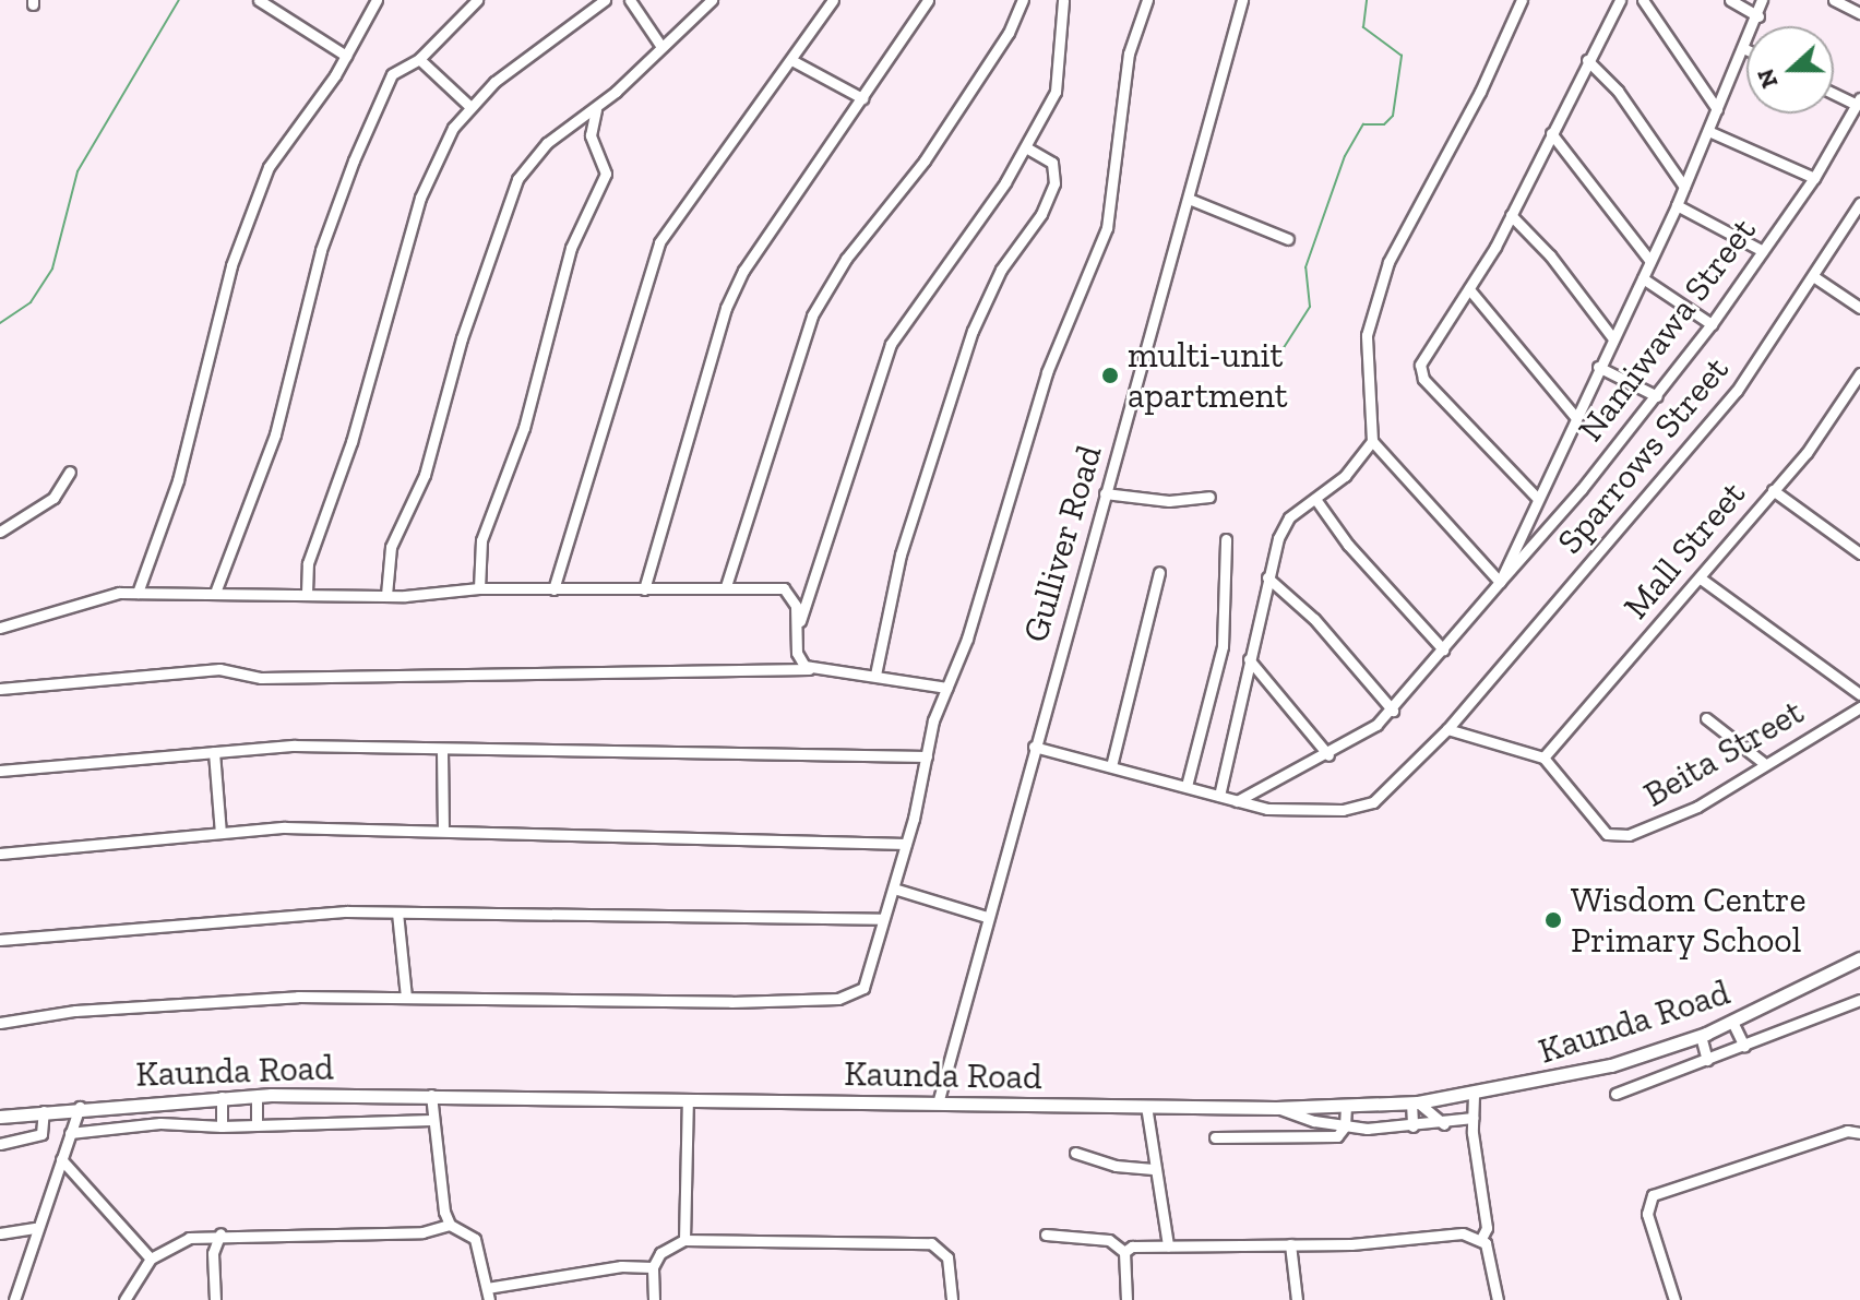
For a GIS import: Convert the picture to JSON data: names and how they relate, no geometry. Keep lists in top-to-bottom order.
{
  "streets": {
    "main road": ["Kaunda Road"],
    "street": [
      "Namiwawa Street",
      "Sparrows Street",
      "Gulliver Road",
      "Mall Street",
      "Beita Street"
    ]
  },
  "crossings": [
    ["Namiwawa Street", "Sparrows Street"],
    ["Sparrows Street", "Gulliver Road"],
    ["Gulliver Road", "Kaunda Road"],
    ["Mall Street", "Beita Street"]
  ],
  "places": ["multi-unit apartment", "Wisdom Centre Primary School"],
  "north": "left"
}
